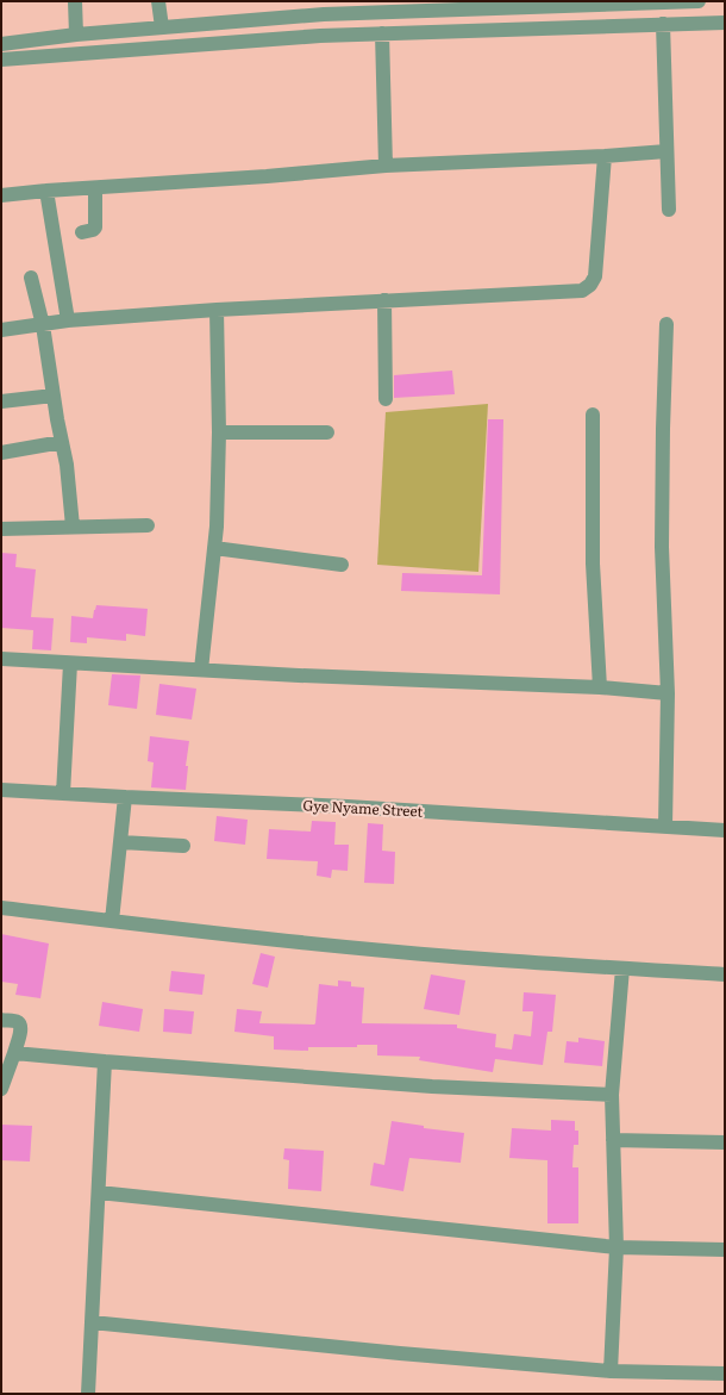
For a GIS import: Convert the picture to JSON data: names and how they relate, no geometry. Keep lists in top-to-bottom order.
{
  "streets": {
    "street": ["Gye Nyame Street"]
  }
}
